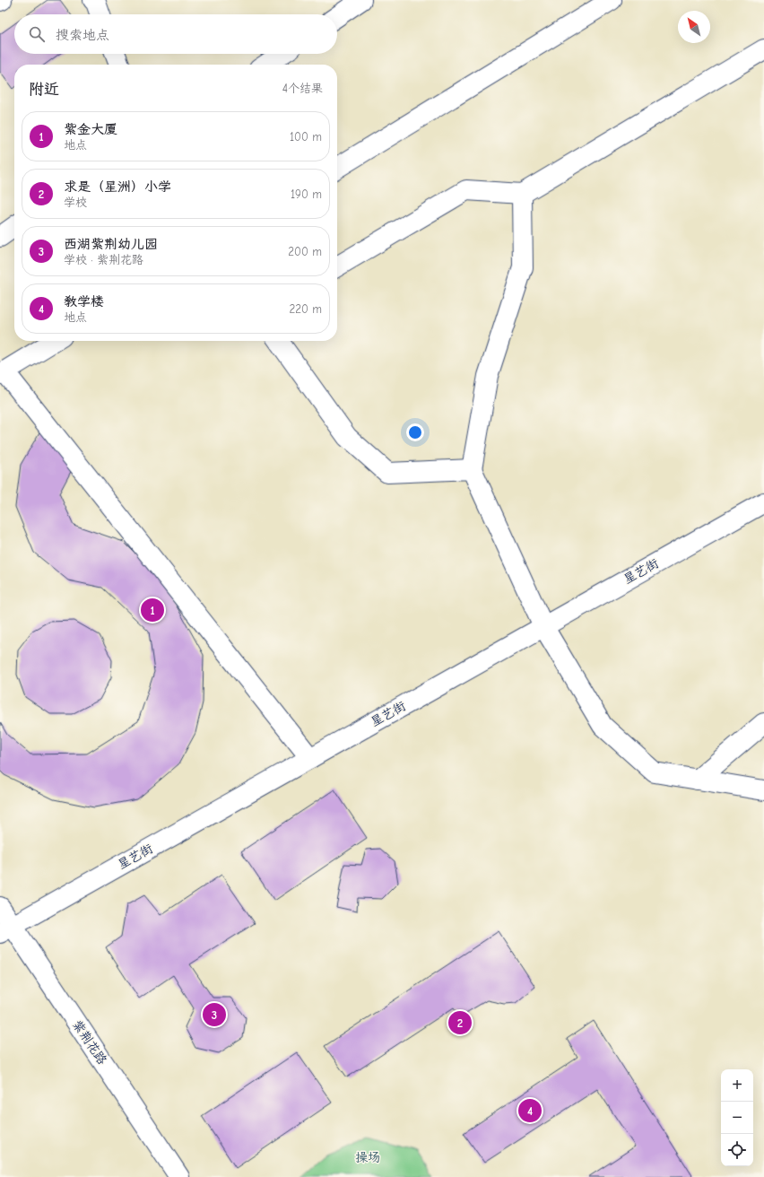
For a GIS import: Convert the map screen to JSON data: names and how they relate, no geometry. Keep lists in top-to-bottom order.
{
  "streets": {
    "street": ["星艺街", "紫荆花路"]
  },
  "crossings": [
    ["星艺街", "紫荆花路"]
  ],
  "parks": ["操场"],
  "north": "top left",
  "page": {
    "search": "搜索地点",
    "heading": ["附近", "4个结果"],
    "list": [
      {
        "mark": "1",
        "name": "紫金大厦",
        "note": "地点",
        "value": "100 m"
      },
      {
        "mark": "2",
        "name": "求是（星洲）小学",
        "note": "学校",
        "value": "190 m"
      },
      {
        "mark": "3",
        "name": "西湖紫荆幼儿园",
        "note": "学校 · 紫荆花路",
        "value": "200 m"
      },
      {
        "mark": "4",
        "name": "教学楼",
        "note": "地点",
        "value": "220 m"
      }
    ],
    "pins": [
      "1",
      "3",
      "2",
      "4"
    ],
    "map_buttons": ["+", "−"]
  }
}
